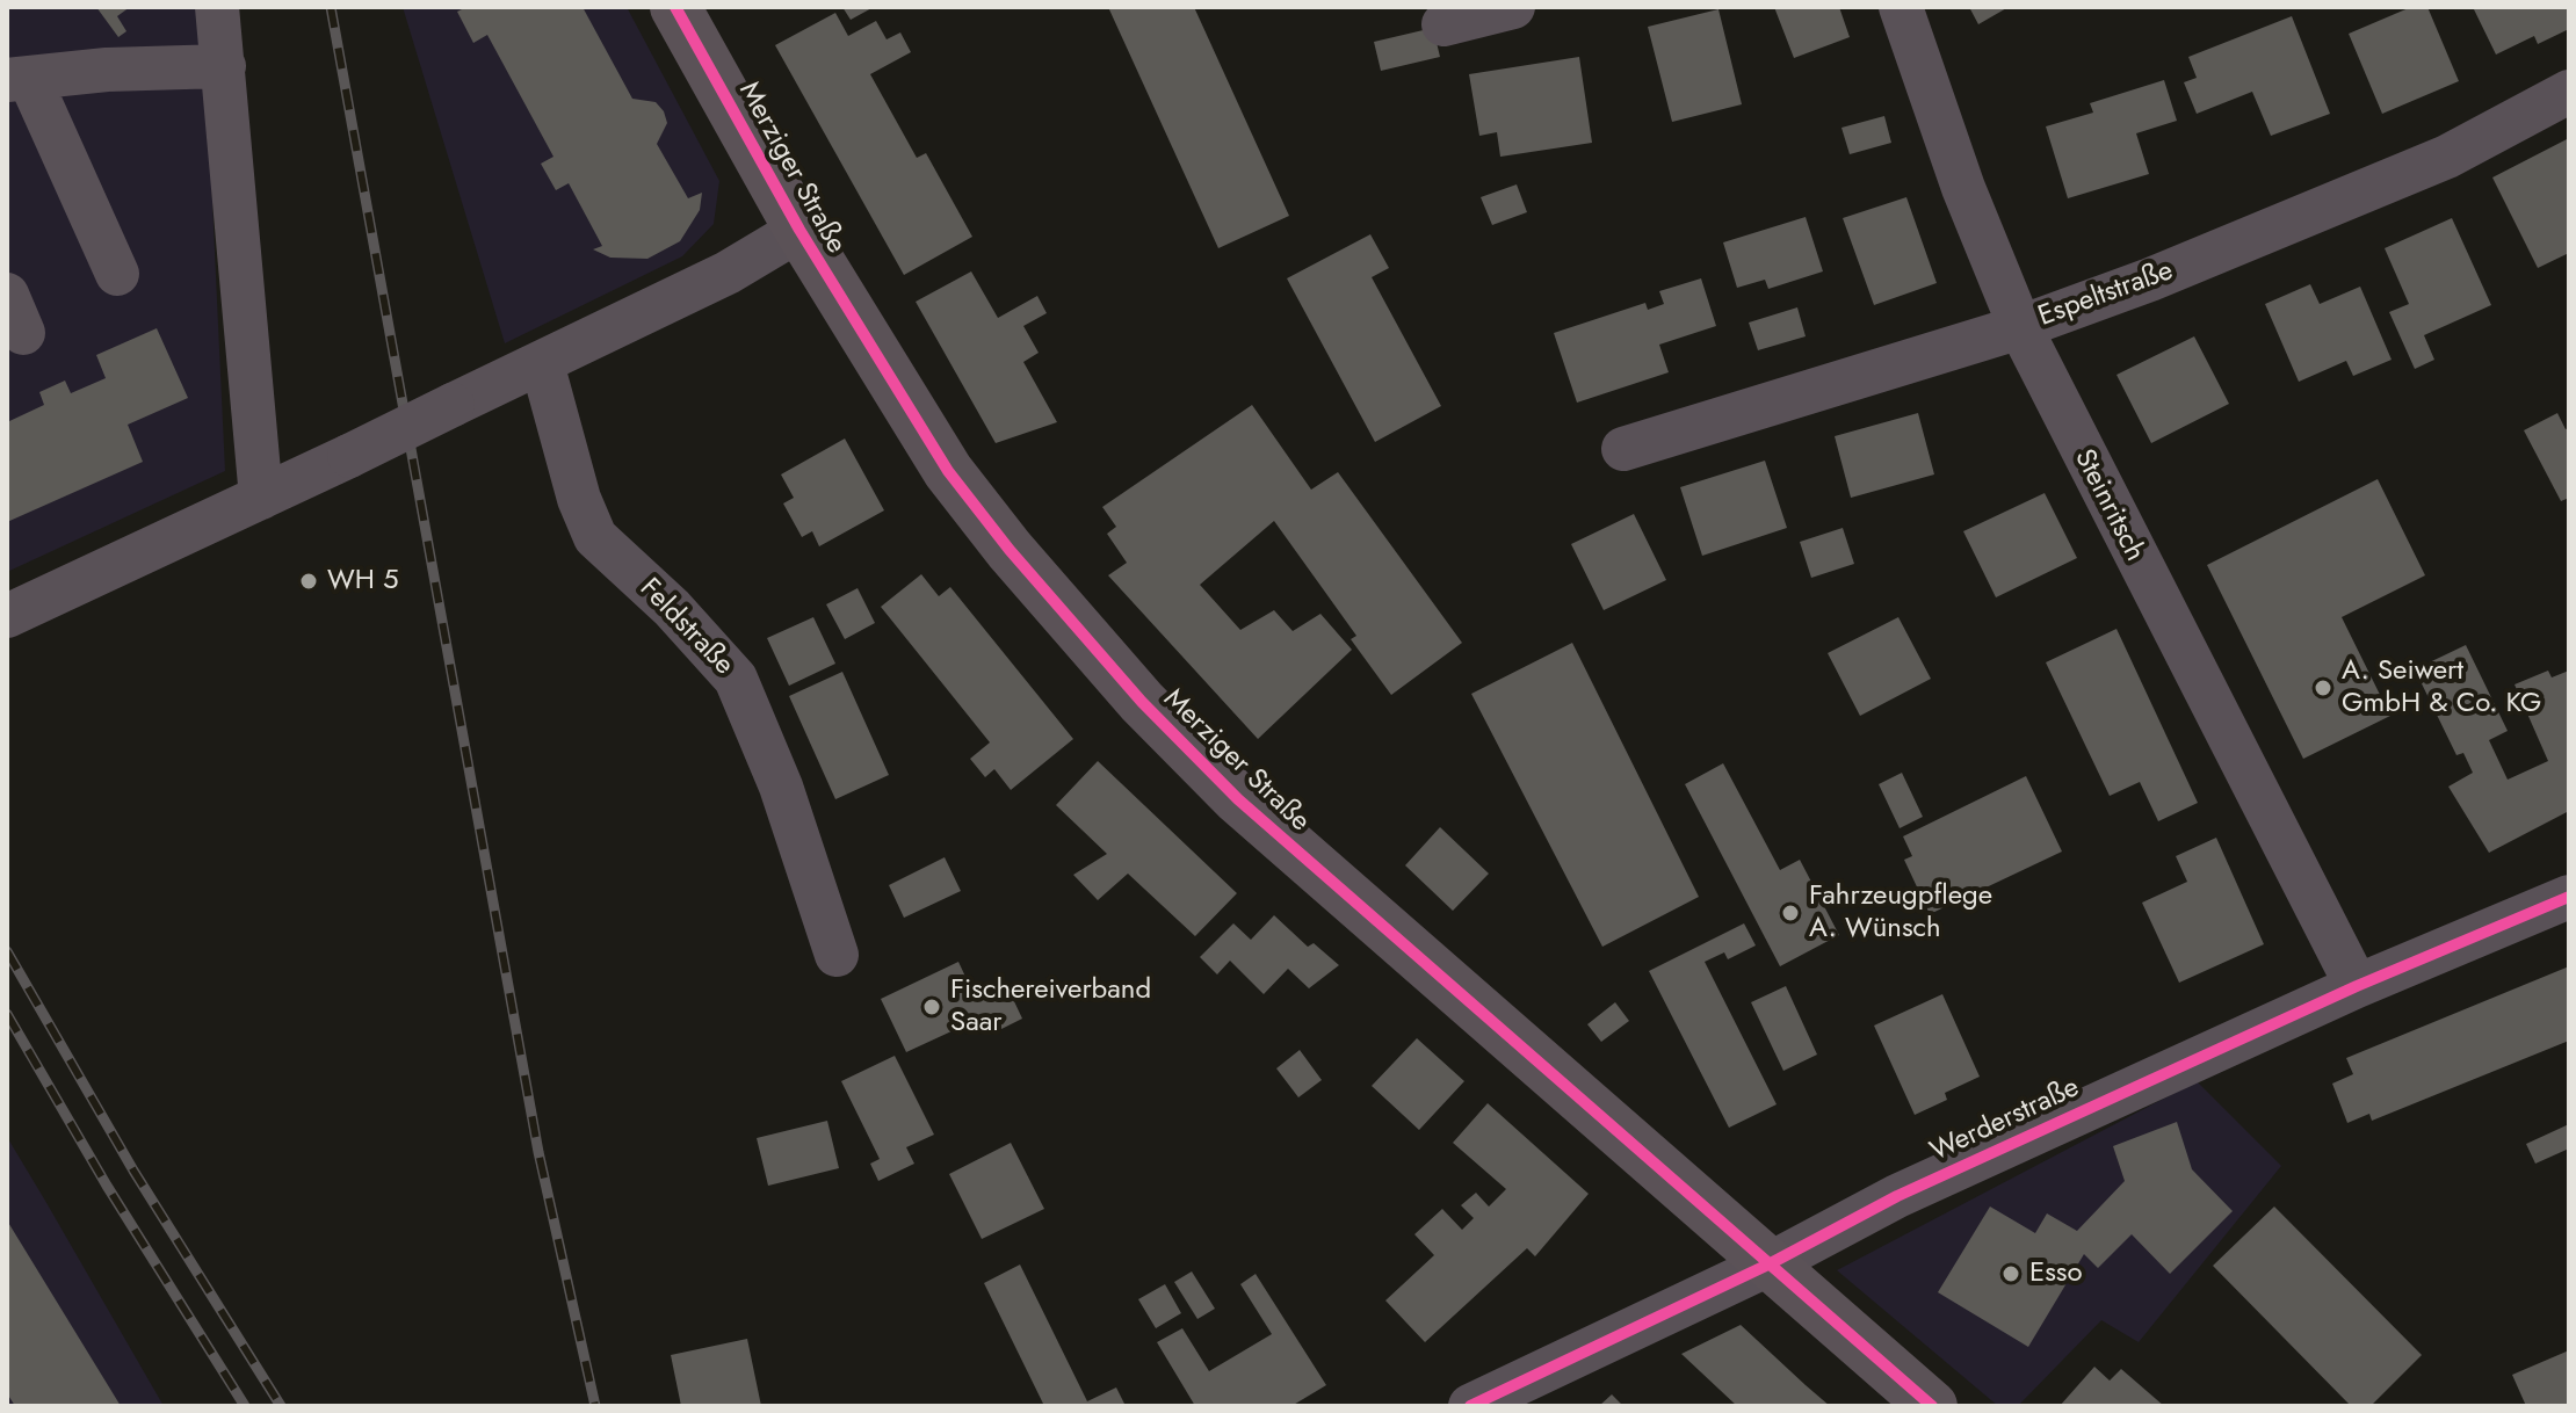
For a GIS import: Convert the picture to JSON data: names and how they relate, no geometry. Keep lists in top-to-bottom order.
{
  "streets": {
    "main road": ["Merziger Straße"],
    "street": [
      "Espeltstraße",
      "Steinritsch",
      "Feldstraße",
      "Werderstraße"
    ]
  },
  "crossings": [
    ["Merziger Straße", "Werderstraße"],
    ["Espeltstraße", "Steinritsch"],
    ["Steinritsch", "Werderstraße"]
  ],
  "places": [
    "WH 5",
    "A. Seiwert GmbH & Co. KG",
    "Fahrzeugpflege A. Wünsch",
    "Fischereiverband Saar",
    "Esso"
  ]
}
